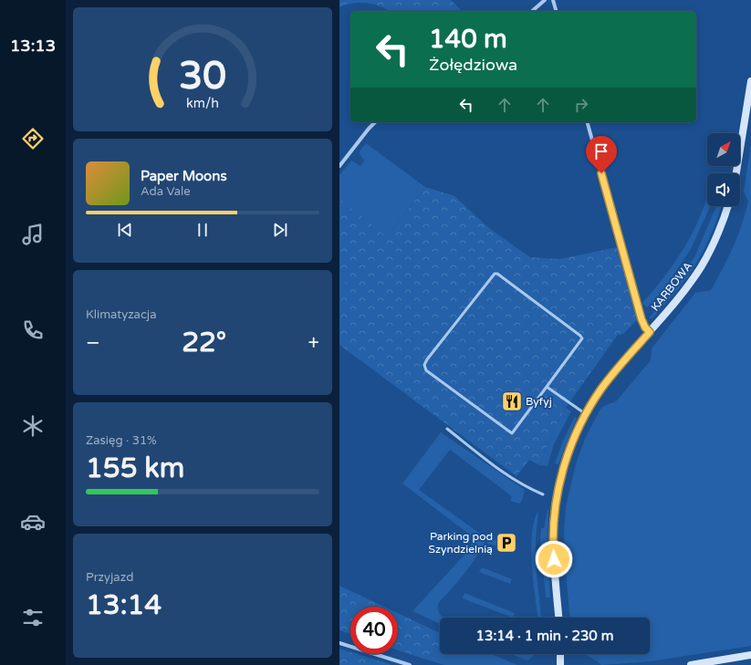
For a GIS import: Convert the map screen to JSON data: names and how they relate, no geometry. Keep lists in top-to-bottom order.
{
  "streets": {
    "street": ["KARBOWA"]
  },
  "places": {
    "restaurant": ["Byfyj"],
    "parking": ["Parking pod Szyndzielnią"]
  },
  "north": "top right",
  "page": {
    "tabs": "13:13",
    "turn": ["140 m", "Żołędziowa"],
    "song": ["Paper Moons", "Ada Vale"],
    "tile": [
      "Klimatyzacja",
      ["Zasięg · 31%", "155 km"],
      ["Przyjazd", "13:14"]
    ],
    "heat": ["−", "22°", "+"],
    "limit": "40",
    "trip": "13:14 · 1 min · 230 m",
    "gauge": ["30", "km/h"]
  }
}
